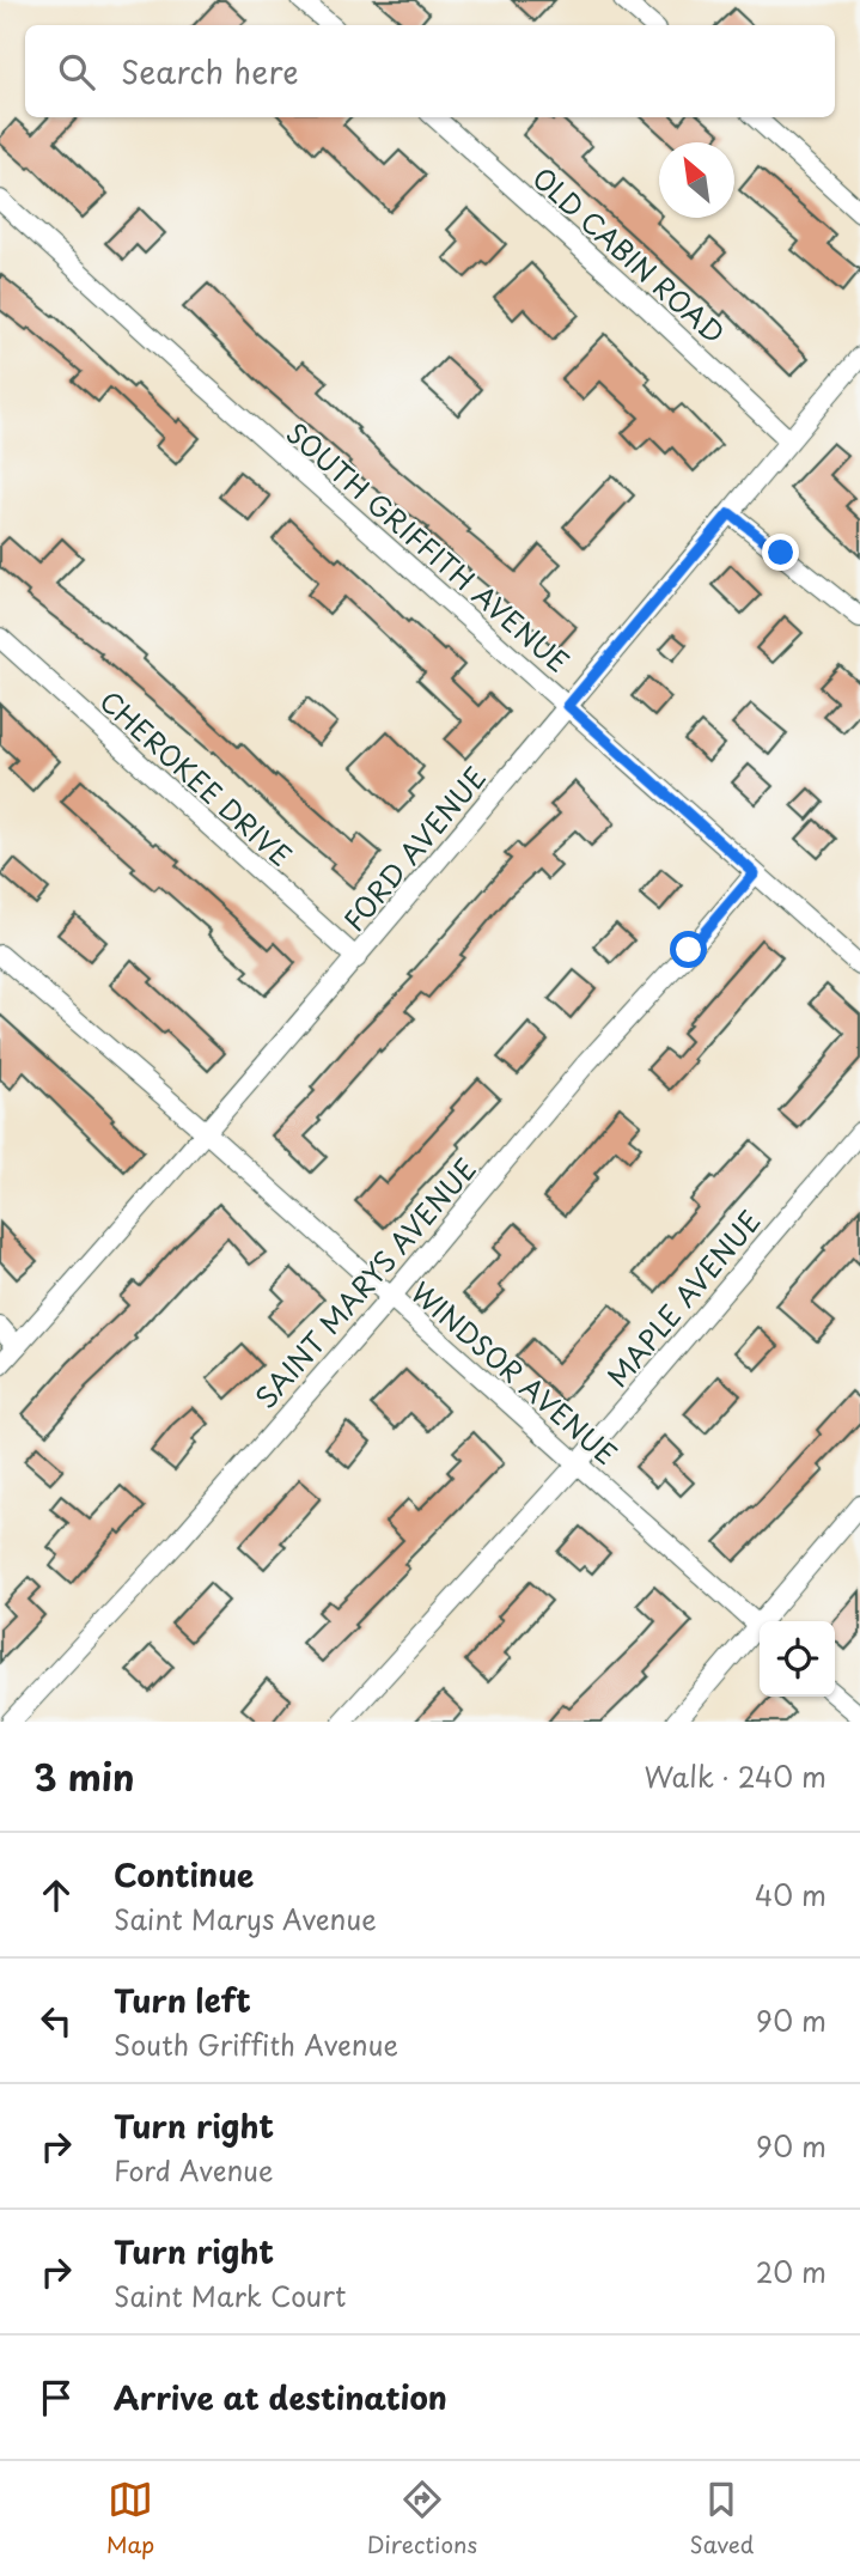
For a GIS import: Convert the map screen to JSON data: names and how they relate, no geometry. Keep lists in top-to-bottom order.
{
  "streets": {
    "street": [
      "OLD CABIN ROAD",
      "SOUTH GRIFFITH AVENUE",
      "CHEROKEE DRIVE",
      "FORD AVENUE",
      "SAINT MARYS AVENUE",
      "MAPLE AVENUE",
      "WINDSOR AVENUE"
    ]
  },
  "crossings": [
    ["OLD CABIN ROAD", "FORD AVENUE"],
    ["SOUTH GRIFFITH AVENUE", "FORD AVENUE"],
    ["SOUTH GRIFFITH AVENUE", "SAINT MARYS AVENUE"],
    ["CHEROKEE DRIVE", "FORD AVENUE"],
    ["FORD AVENUE", "WINDSOR AVENUE"],
    ["SAINT MARYS AVENUE", "WINDSOR AVENUE"],
    ["MAPLE AVENUE", "WINDSOR AVENUE"]
  ],
  "north": "top left",
  "page": {
    "search": "Search here",
    "heading": ["3 min", "Walk · 240 m"],
    "list": [
      ["Continue", "Saint Marys Avenue", "40 m"],
      ["Turn left", "South Griffith Avenue", "90 m"],
      ["Turn right", "Ford Avenue", "90 m"],
      ["Turn right", "Saint Mark Court", "20 m"],
      "Arrive at destination"
    ],
    "nav": ["Map", "Directions", "Saved"]
  }
}
